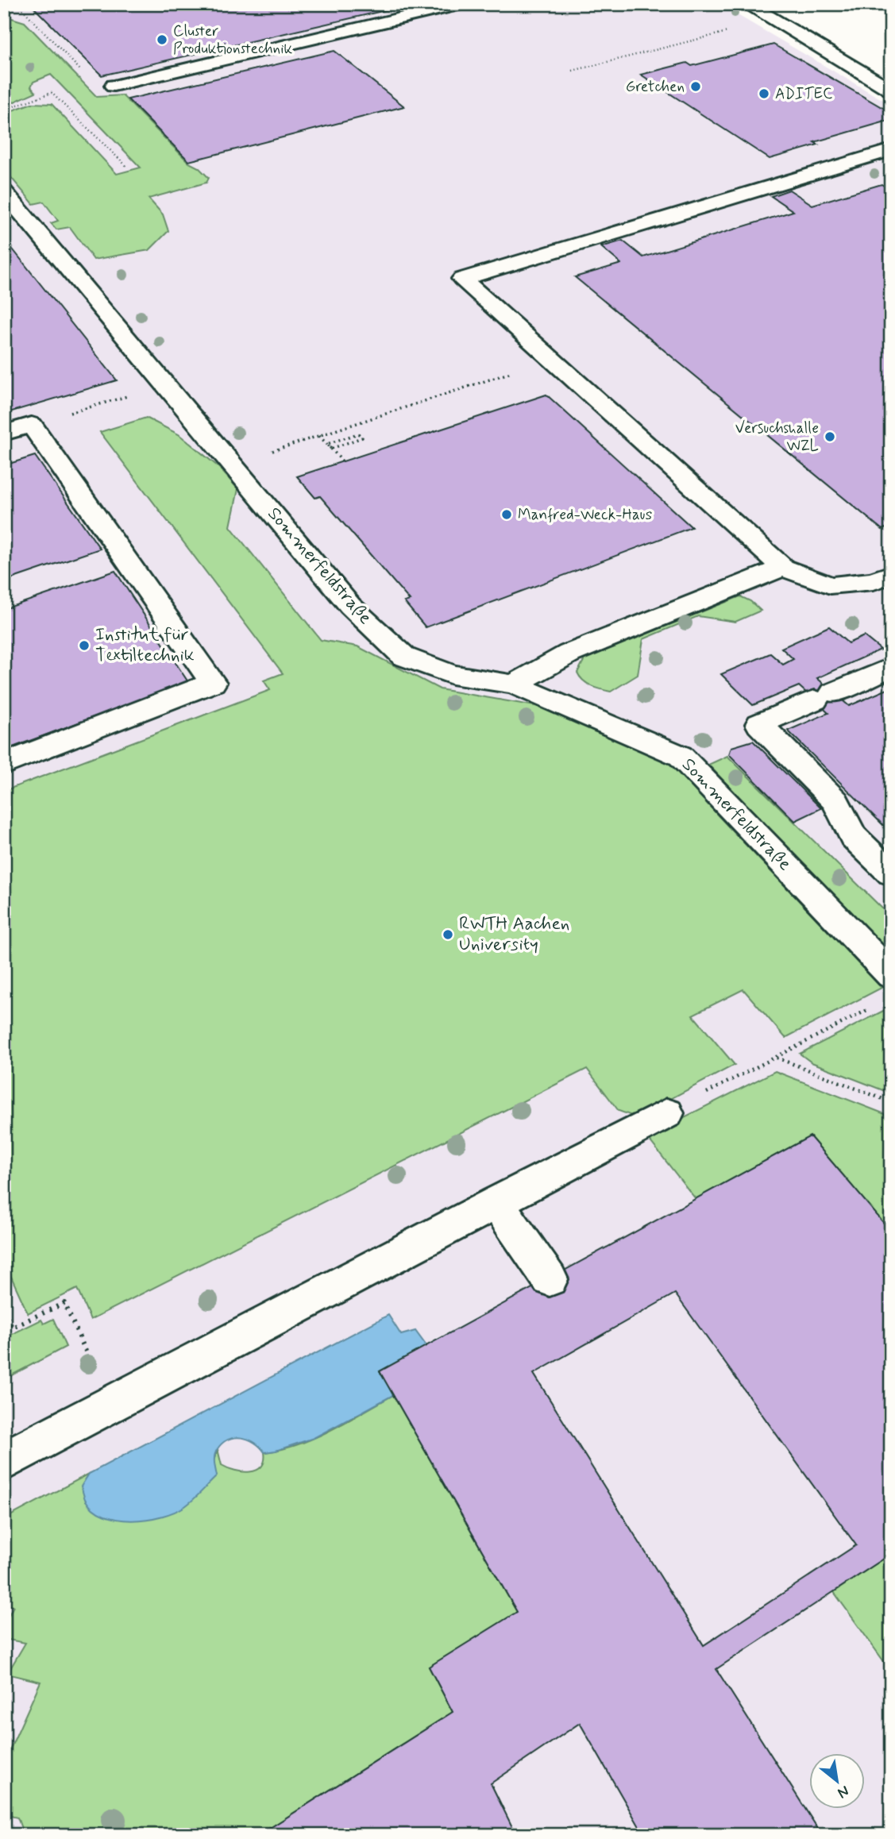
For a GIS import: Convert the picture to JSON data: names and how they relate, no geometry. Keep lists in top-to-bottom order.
{
  "streets": {
    "street": ["Sommerfeldstraße"]
  },
  "places": [
    "Cluster Produktionstechnik",
    "Gretchen",
    "ADITEC",
    "Versuchshalle WZL",
    "Manfred-Weck-Haus",
    "Institut für Textiltechnik",
    "RWTH Aachen University"
  ],
  "north": "bottom right"
}
